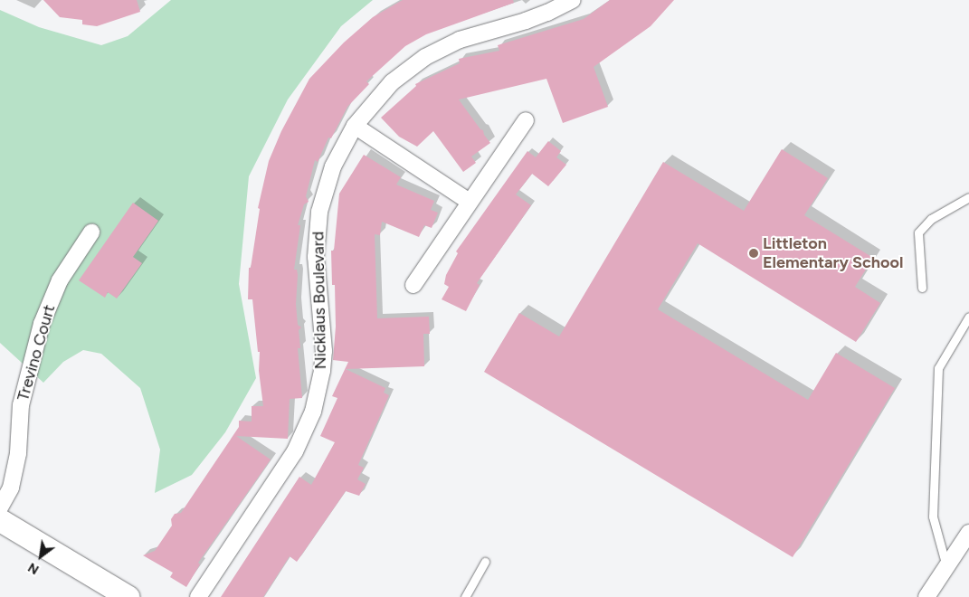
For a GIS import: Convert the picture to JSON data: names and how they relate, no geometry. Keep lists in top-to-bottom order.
{
  "streets": {
    "street": ["Nicklaus Boulevard", "Trevino Court"]
  },
  "places": ["Littleton Elementary School"],
  "north": "bottom left"
}
